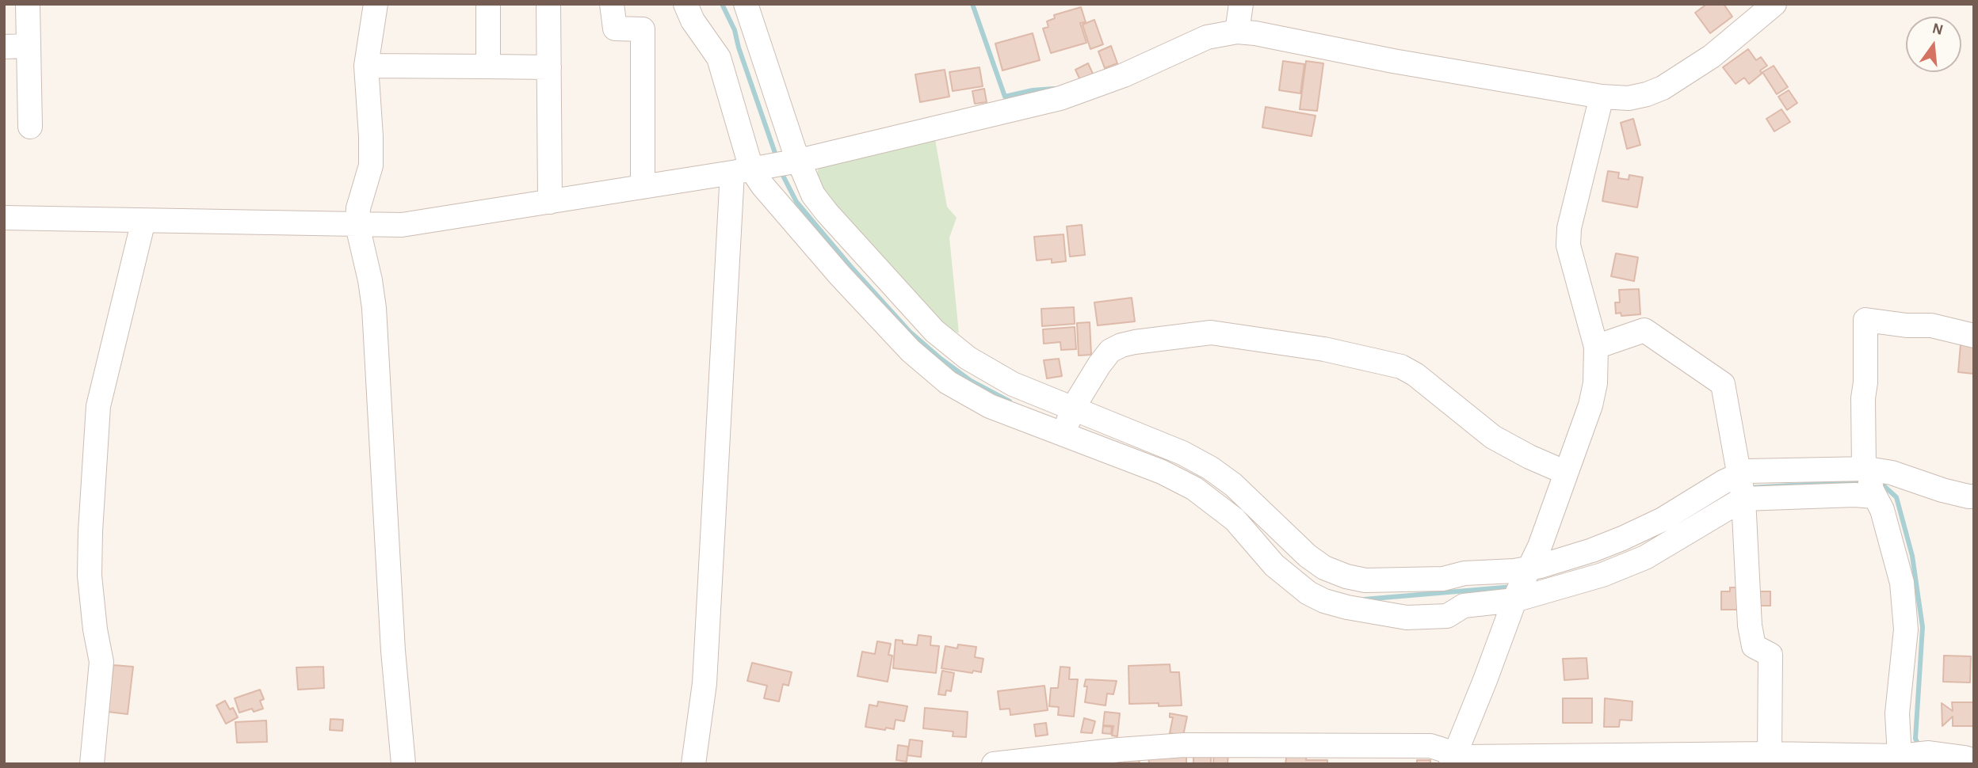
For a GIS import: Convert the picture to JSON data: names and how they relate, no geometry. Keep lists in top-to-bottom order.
{
  "north": "top"
}
